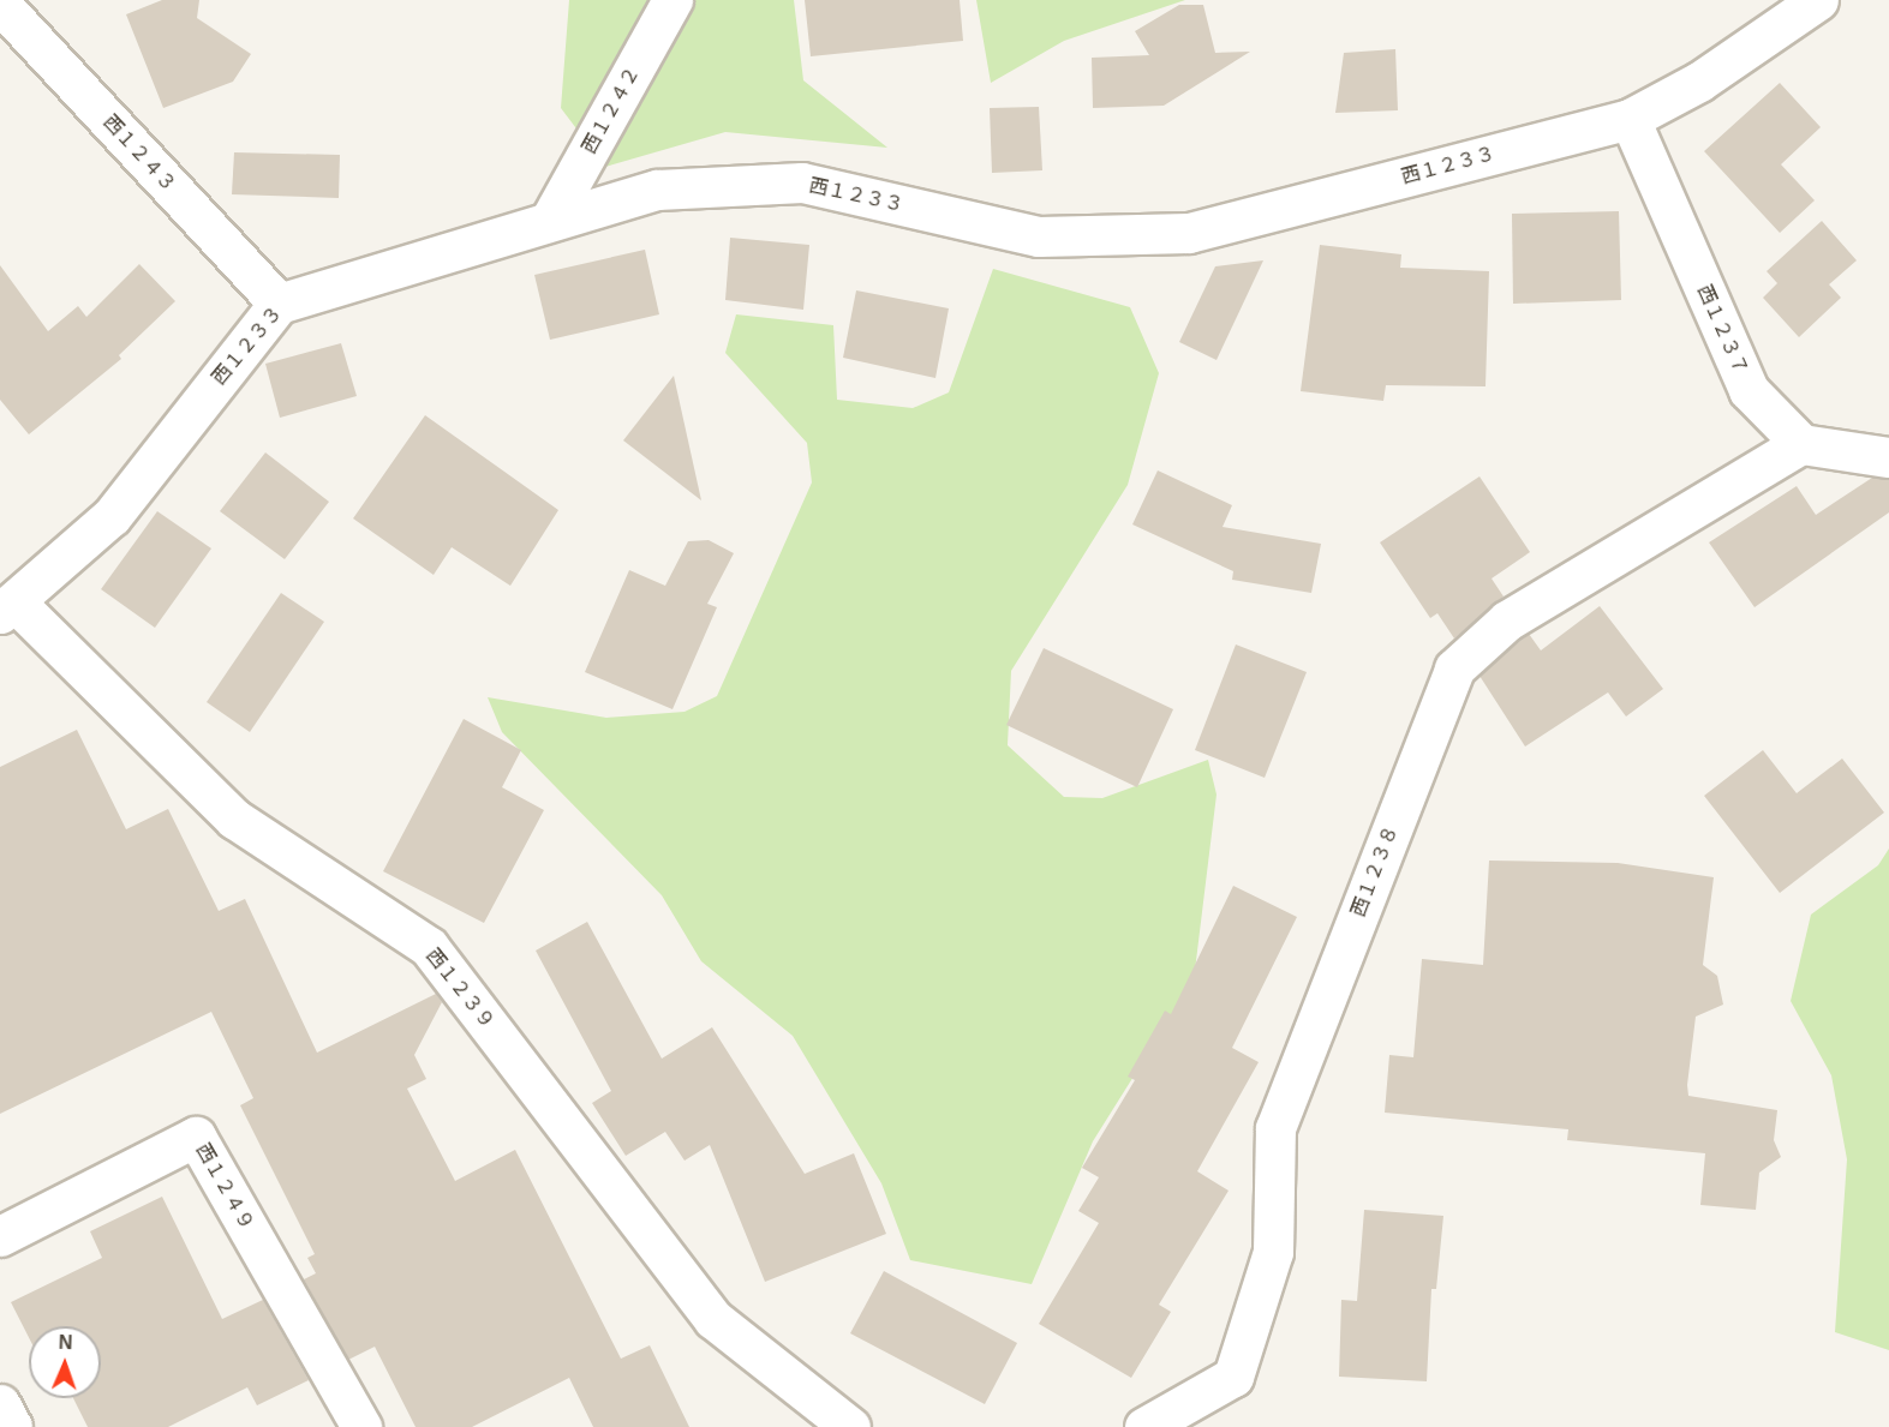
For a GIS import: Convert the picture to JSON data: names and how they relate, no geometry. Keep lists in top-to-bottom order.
{
  "streets": {
    "street": [
      "西１２４２",
      "西１２４３",
      "西１２３３",
      "西１２３７",
      "西１２３８",
      "西１２３９",
      "西１２４９"
    ]
  },
  "crossings": [
    ["西１２４２", "西１２３３"],
    ["西１２４３", "西１２３３"],
    ["西１２３３", "西１２３７"],
    ["西１２３３", "西１２３９"],
    ["西１２３７", "西１２３８"]
  ],
  "north": "top"
}
